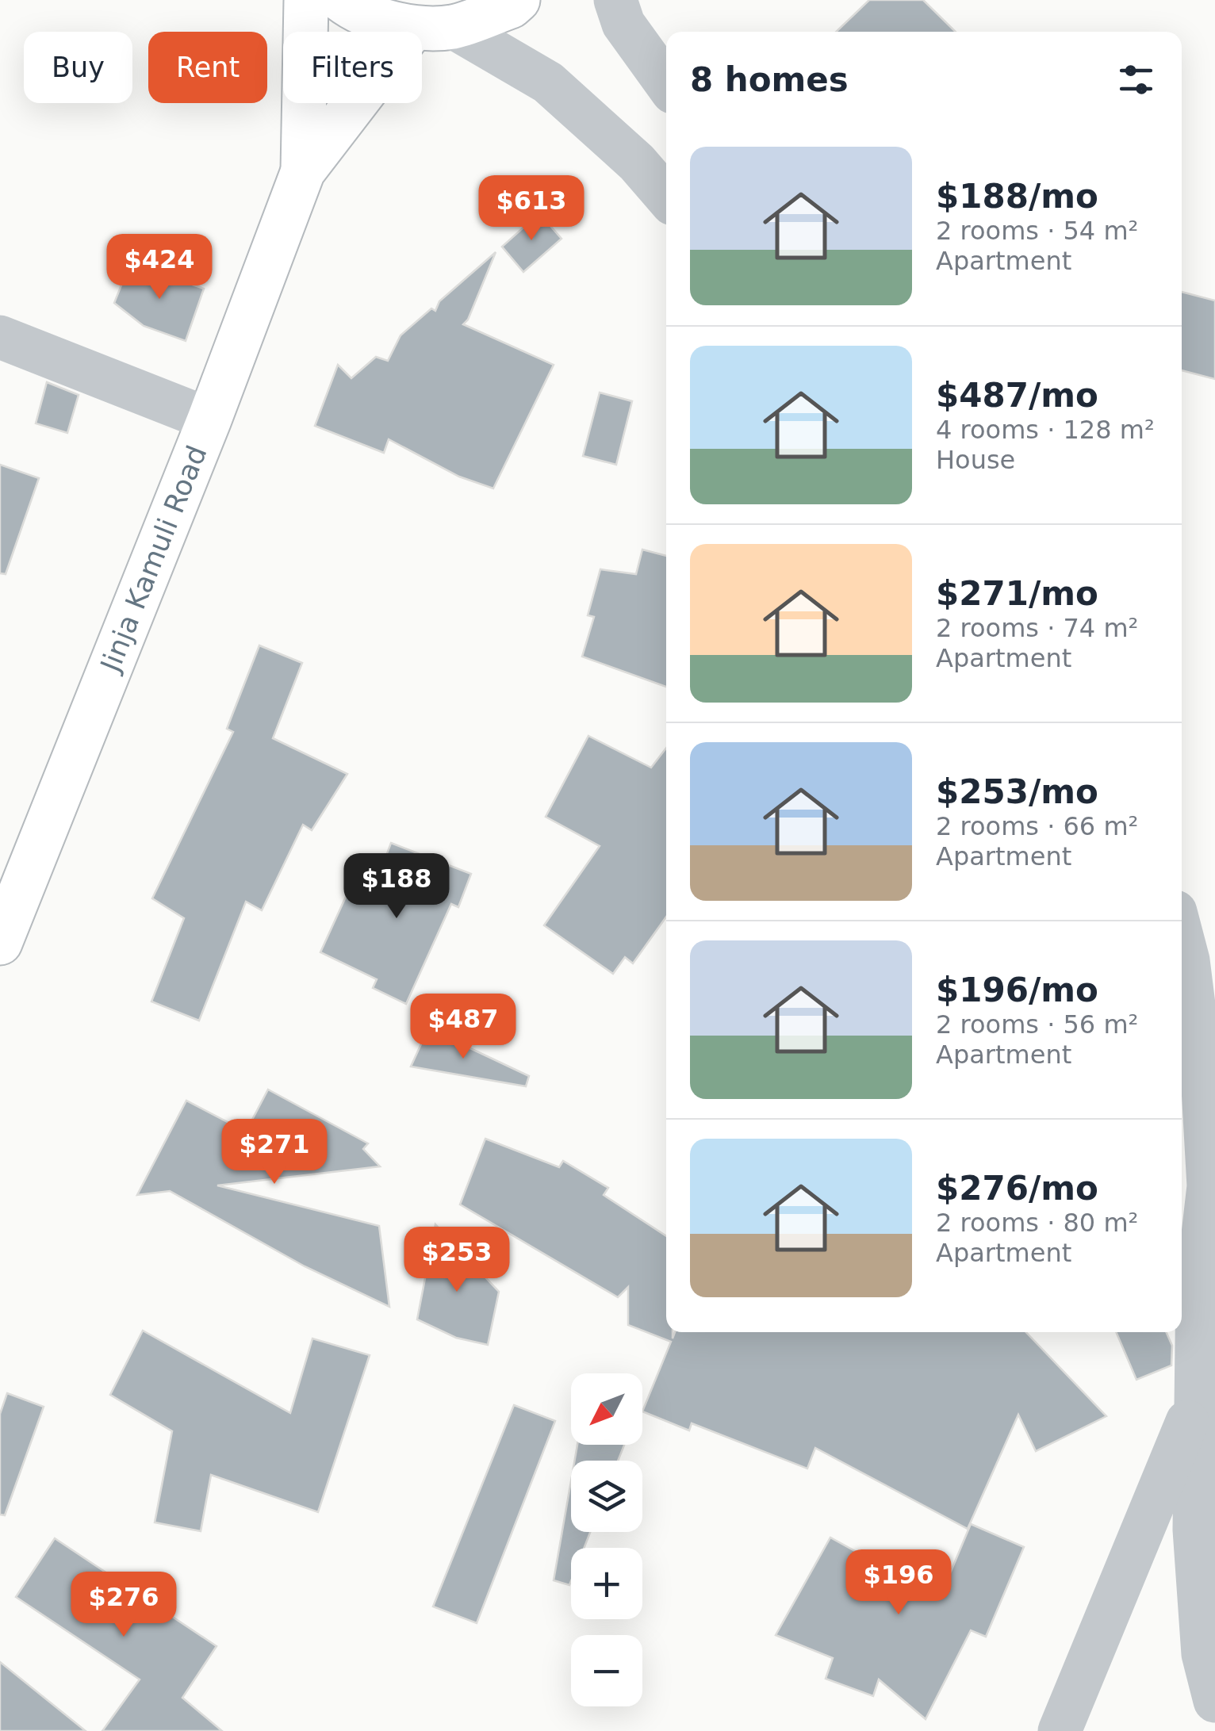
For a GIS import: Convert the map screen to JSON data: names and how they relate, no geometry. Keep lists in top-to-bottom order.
{
  "streets": {
    "main road": ["Jinja Kamuli Road"]
  },
  "north": "bottom left",
  "page": {
    "chip": ["Buy", "Rent", "Filters"],
    "heading": "8 homes",
    "list": [
      {
        "name": "$188/mo",
        "note": "2 rooms · 54 m² · Apartment"
      },
      {
        "name": "$487/mo",
        "note": "4 rooms · 128 m² · House"
      },
      {
        "name": "$271/mo",
        "note": "2 rooms · 74 m² · Apartment"
      },
      {
        "name": "$253/mo",
        "note": "2 rooms · 66 m² · Apartment"
      },
      {
        "name": "$196/mo",
        "note": "2 rooms · 56 m² · Apartment"
      },
      {
        "name": "$276/mo",
        "note": "2 rooms · 80 m² · Apartment"
      }
    ],
    "price": [
      "$613",
      "$424",
      "$188",
      "$487",
      "$271",
      "$253",
      "$196",
      "$276"
    ],
    "map_buttons": ["+", "−"]
  }
}
